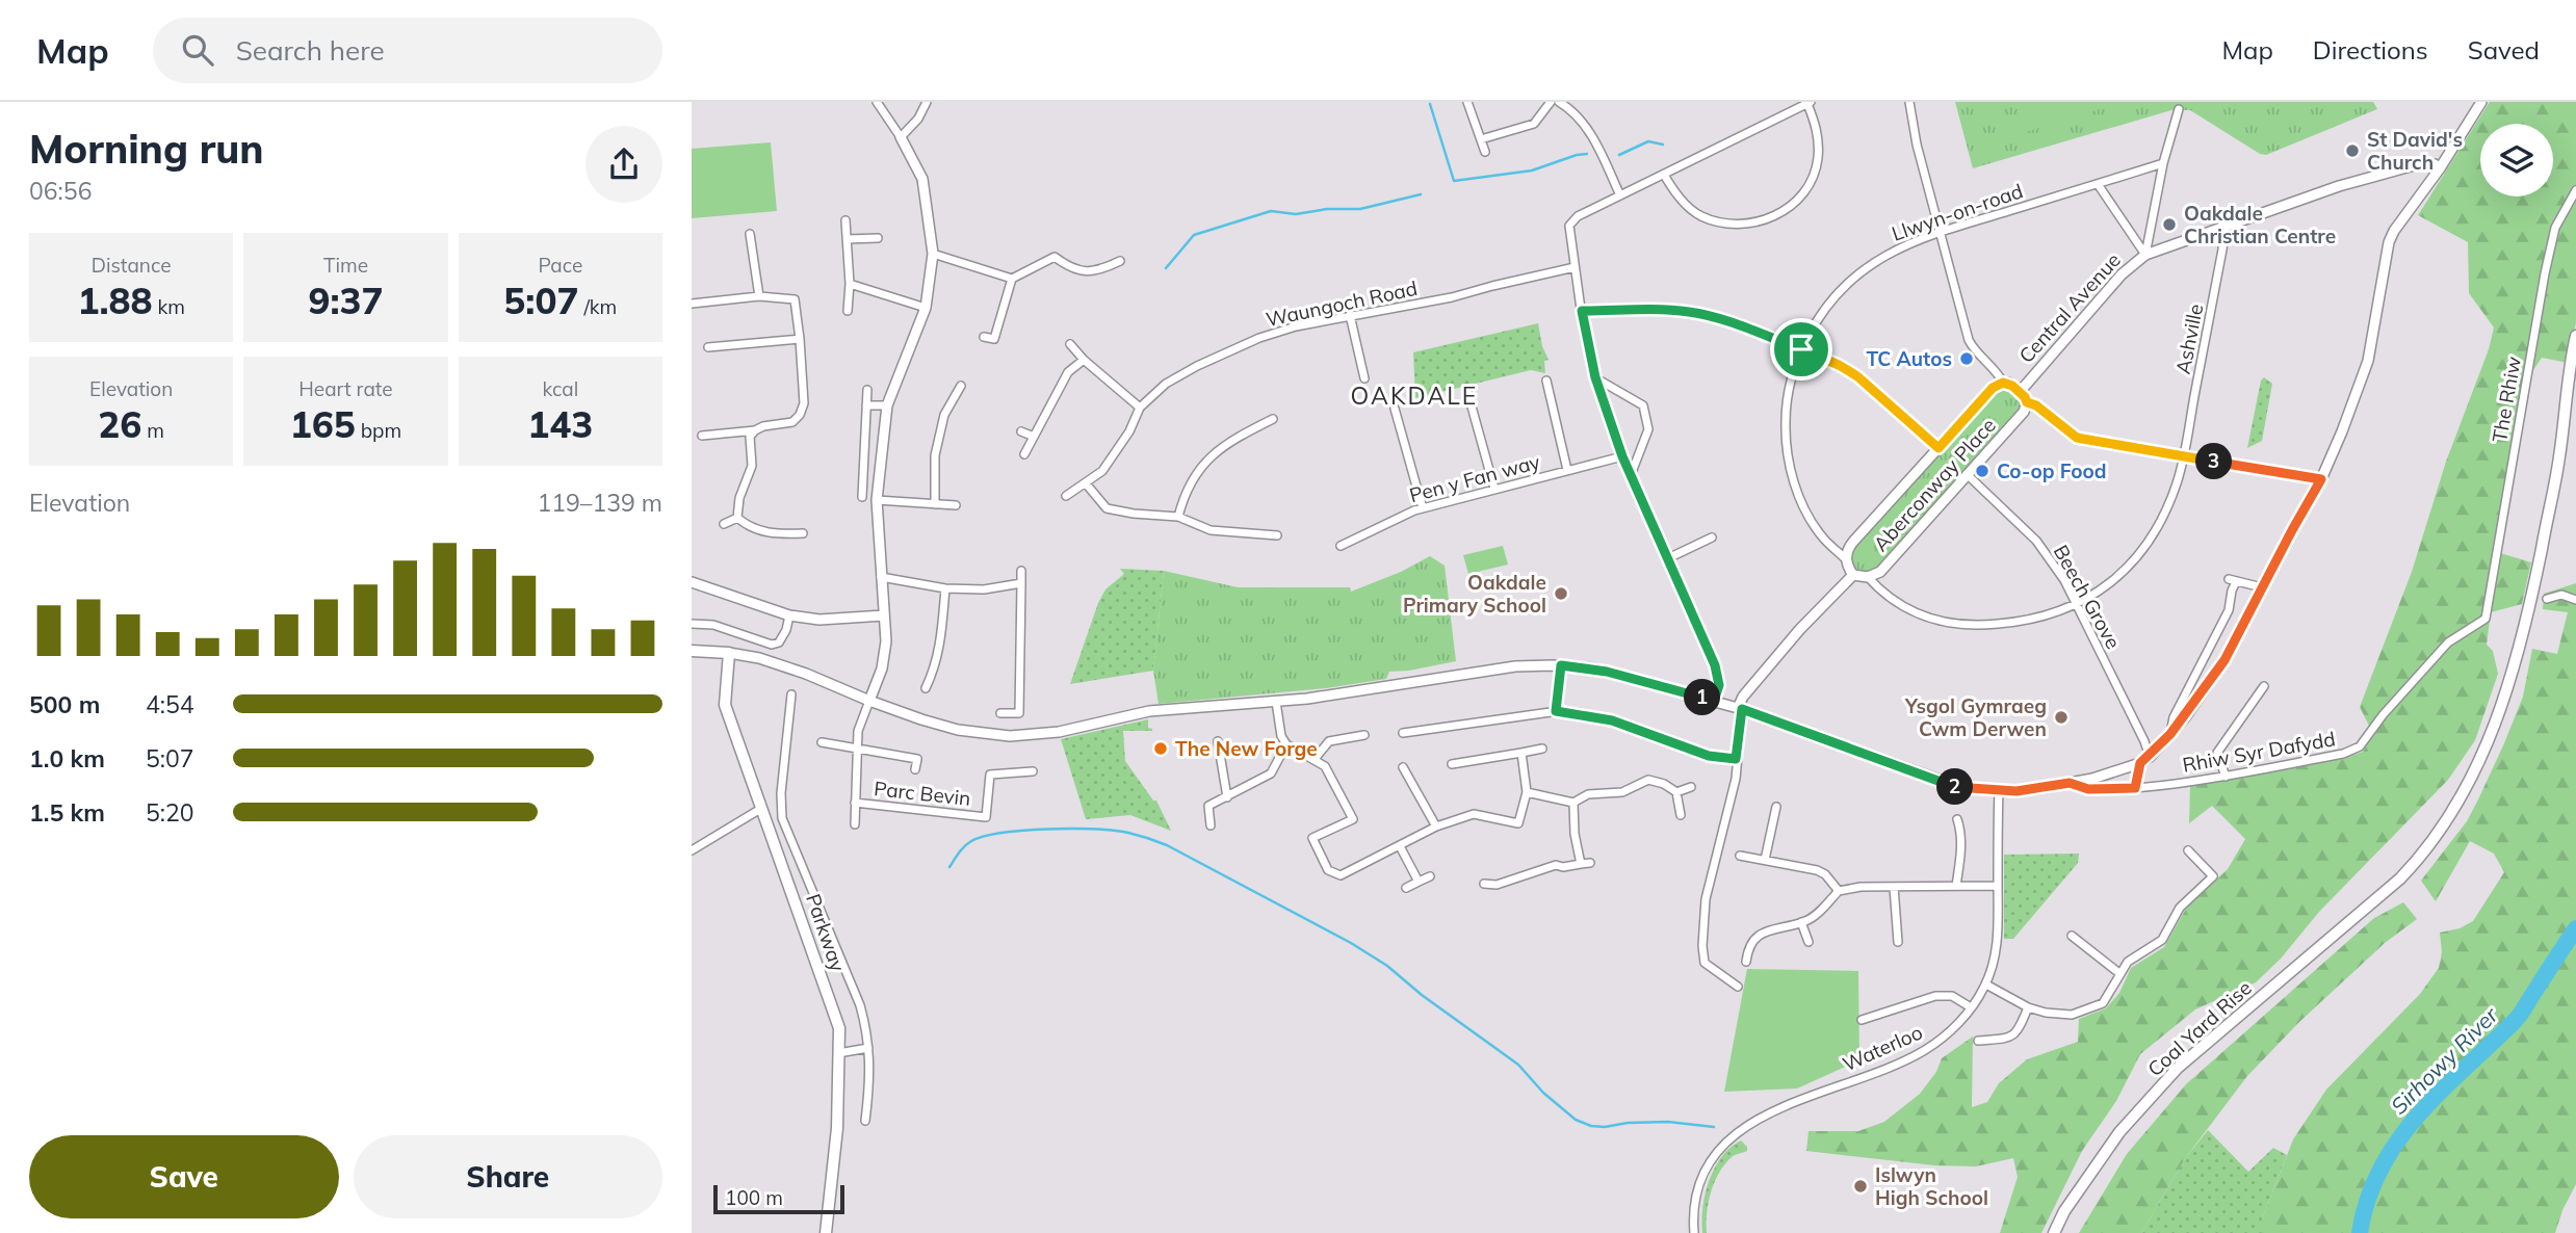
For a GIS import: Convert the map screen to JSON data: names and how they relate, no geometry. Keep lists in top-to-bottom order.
{
  "streets": {
    "main road": ["Parkway", "Coal Yard Rise"],
    "street": [
      "Llwyn-on-road",
      "Waungoch Road",
      "Central Avenue",
      "Ashville",
      "The Rhiw",
      "Pen y Fan way",
      "Aberconway Place",
      "Beech Grove",
      "Rhiw Syr Dafydd",
      "Parc Bevin",
      "Waterloo"
    ]
  },
  "crossings": [
    ["Llwyn-on-road", "Aberconway Place"],
    ["Central Avenue", "Ashville"],
    ["Ashville", "Aberconway Place"],
    ["Ashville", "Beech Grove"],
    ["The Rhiw", "Rhiw Syr Dafydd"],
    ["Aberconway Place", "Beech Grove"]
  ],
  "districts": ["OAKDALE"],
  "water": ["Sirhowy River"],
  "places": [
    "St David's Church",
    "Oakdale Christian Centre",
    "TC Autos",
    "Co-op Food",
    "Oakdale Primary School",
    "Ysgol Gymraeg Cwm Derwen",
    "The New Forge",
    "Islwyn High School"
  ],
  "scale_bar": "100 m",
  "page": {
    "header": "Map",
    "search": "Search here",
    "nav": ["Map", "Directions", "Saved"],
    "heading": ["Morning run", "06:56"],
    "stats": [
      ["Distance", "1.88 km"],
      ["Time", "9:37"],
      ["Pace", "5:07 /km"],
      ["Elevation", "26 m"],
      ["Heart rate", "165 bpm"],
      ["kcal", "143"]
    ],
    "pins": ["3", "1", "2"],
    "chart": ["Elevation", "119–139 m"],
    "list": [
      {
        "name": "500 m",
        "note": "4:54"
      },
      {
        "name": "1.0 km",
        "note": "5:07"
      },
      {
        "name": "1.5 km",
        "note": "5:20"
      }
    ],
    "buttons": ["Save", "Share"],
    "scale": "100 m"
  }
}
